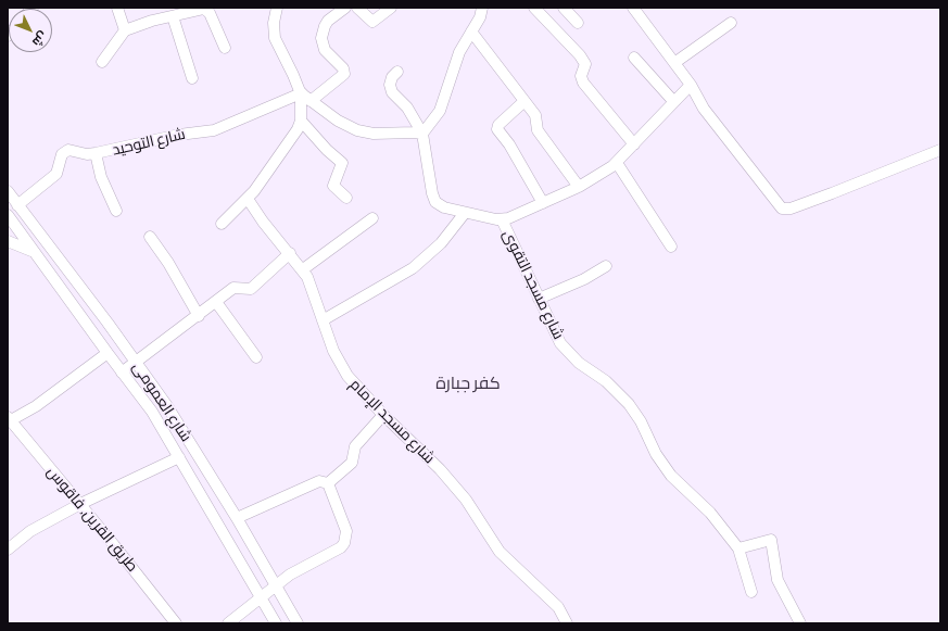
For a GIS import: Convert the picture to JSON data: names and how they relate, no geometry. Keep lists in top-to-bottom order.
{
  "streets": {
    "street": [
      "شارع التوحيد",
      "شارع مسجد التقوى",
      "شارع العمومى",
      "شارع مسجد الإمام",
      "طريق القرين, فاقوس"
    ]
  },
  "crossings": [
    ["شارع التوحيد", "شارع العمومى"]
  ],
  "districts": ["كفر جبارة"],
  "north": "bottom right"
}
